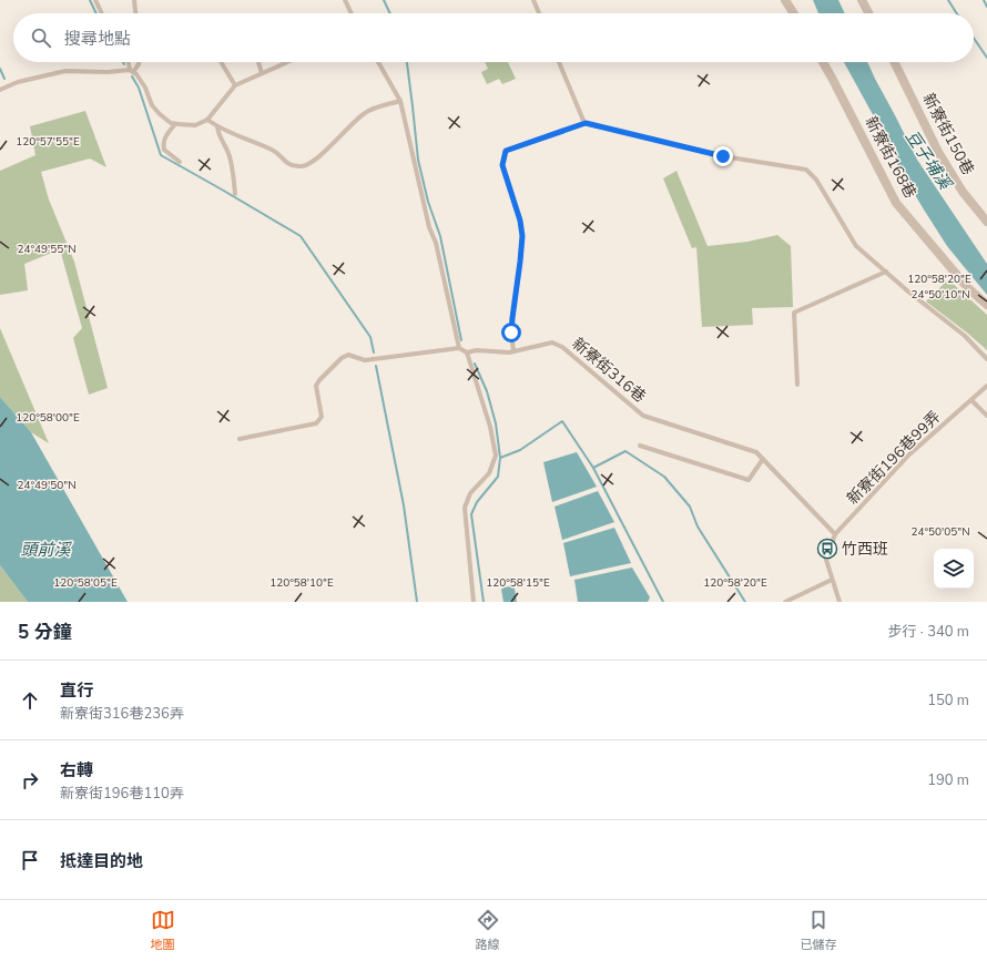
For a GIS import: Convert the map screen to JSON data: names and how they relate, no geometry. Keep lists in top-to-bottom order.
{
  "streets": {
    "street": ["新寮街150巷", "新寮街168巷"],
    "lane": ["新寮街316巷", "新寮街196巷99弄"]
  },
  "crossings": [
    ["新寮街316巷", "新寮街196巷99弄"]
  ],
  "water": ["豆子埔溪", "頭前溪"],
  "places": {
    "bus stop": ["竹西班"]
  },
  "page": {
    "search": "搜尋地點",
    "heading": ["5 分鐘", "步行 · 340 m"],
    "list": [
      ["直行", "新寮街316巷236弄", "150 m"],
      ["右轉", "新寮街196巷110弄", "190 m"],
      "抵達目的地"
    ],
    "nav": ["地圖", "路線", "已儲存"]
  },
  "coordinates": [
    "120°57'55\"E",
    "24°49'55\"N",
    "120°58'20\"E",
    "24°50'10\"N",
    "120°58'00\"E",
    "24°49'50\"N",
    "24°50'05\"N",
    "120°58'05\"E",
    "120°58'10\"E",
    "120°58'15\"E"
  ]
}
